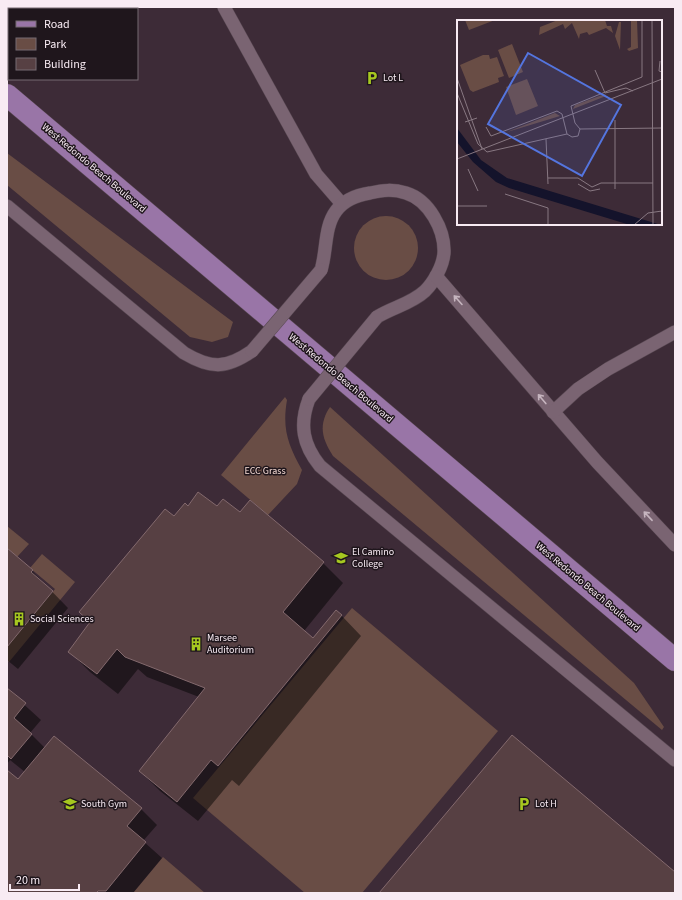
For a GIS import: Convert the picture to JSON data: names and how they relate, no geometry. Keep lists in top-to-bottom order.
{
  "streets": {
    "main road": ["West Redondo Beach Boulevard"]
  },
  "parks": ["ECC Grass"],
  "places": {
    "parking": ["Lot L", "Lot H"],
    "school or university": ["El Camino College", "South Gym"],
    "building": ["Social Sciences", "Marsee Auditorium"]
  },
  "legend": ["Road", "Park", "Building"],
  "scale_bar": "20 m"
}
